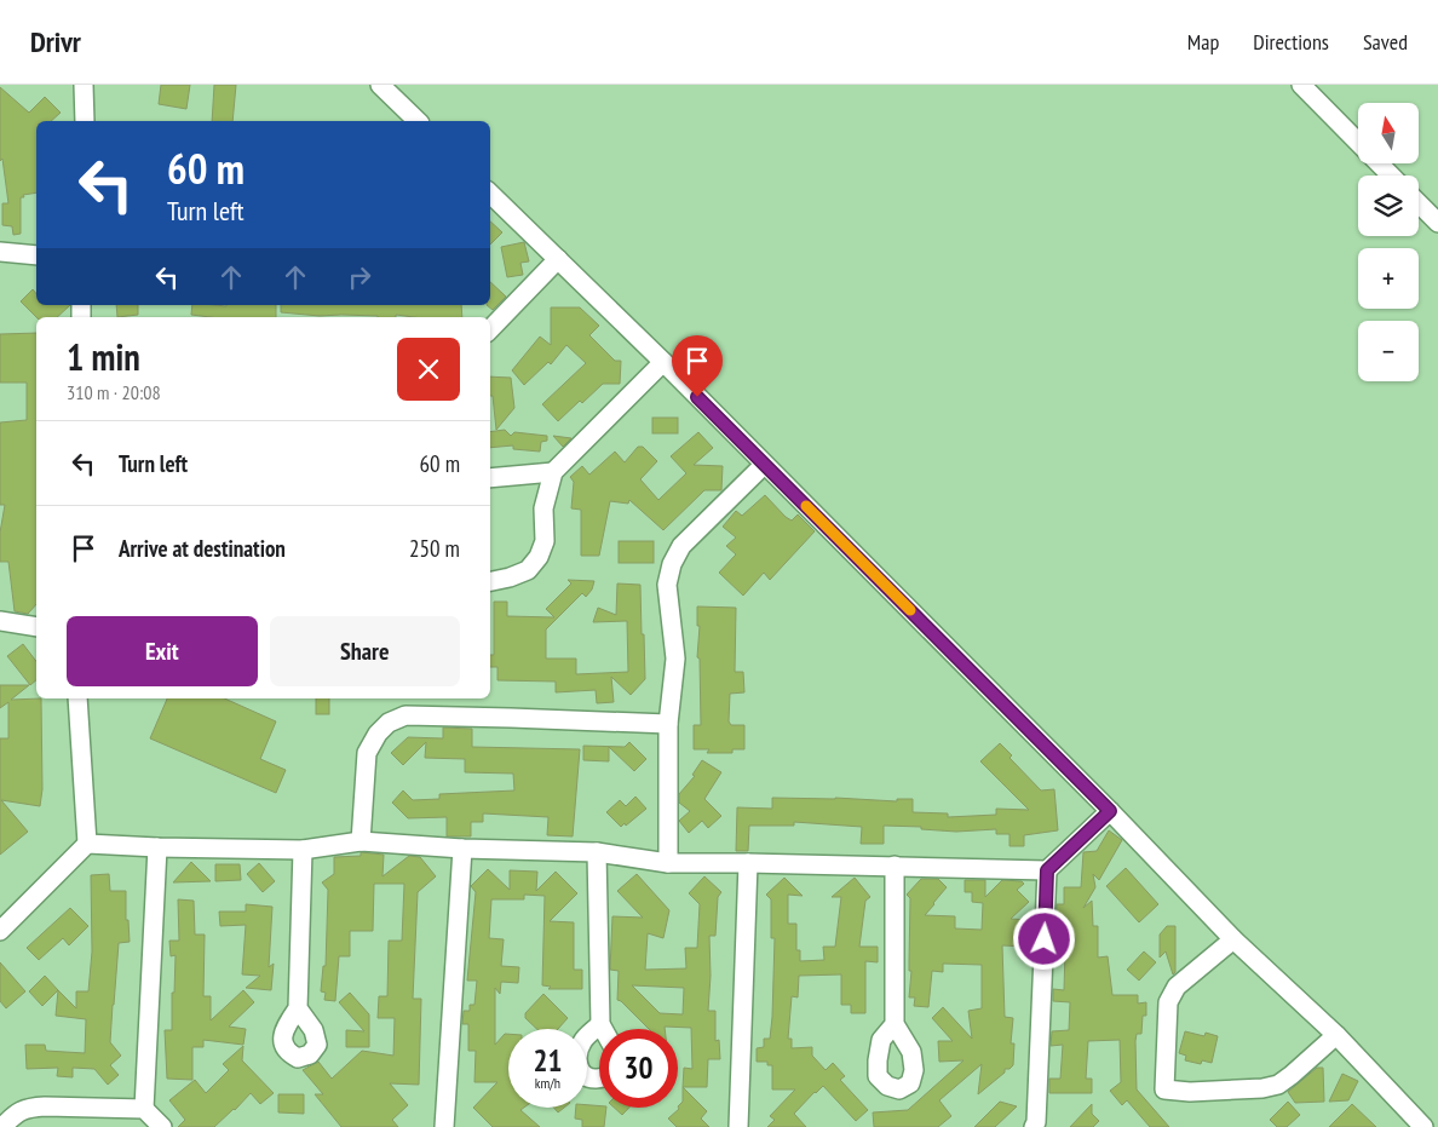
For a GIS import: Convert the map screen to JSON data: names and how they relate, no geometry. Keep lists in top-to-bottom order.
{
  "north": "top",
  "page": {
    "header": "Drivr",
    "nav": ["Map", "Directions", "Saved"],
    "map_buttons": ["+", "−"],
    "turn": ["60 m", "Turn left"],
    "heading": ["1 min", "310 m · 20:08"],
    "list": [
      {
        "name": "Turn left",
        "value": "60 m"
      },
      {
        "name": "Arrive at destination",
        "value": "250 m"
      }
    ],
    "buttons": ["Exit", "Share"],
    "speed": "21 km/h",
    "limit": "30"
  }
}
